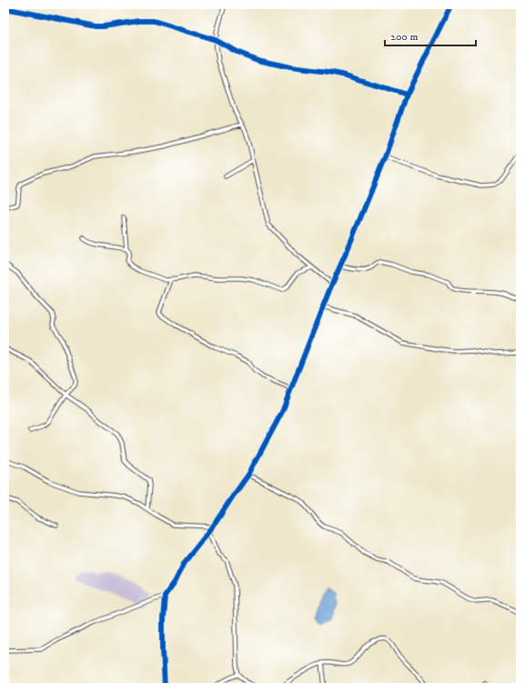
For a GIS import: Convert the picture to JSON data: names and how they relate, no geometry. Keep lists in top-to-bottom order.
{
  "scale_bar": "200 m"
}
